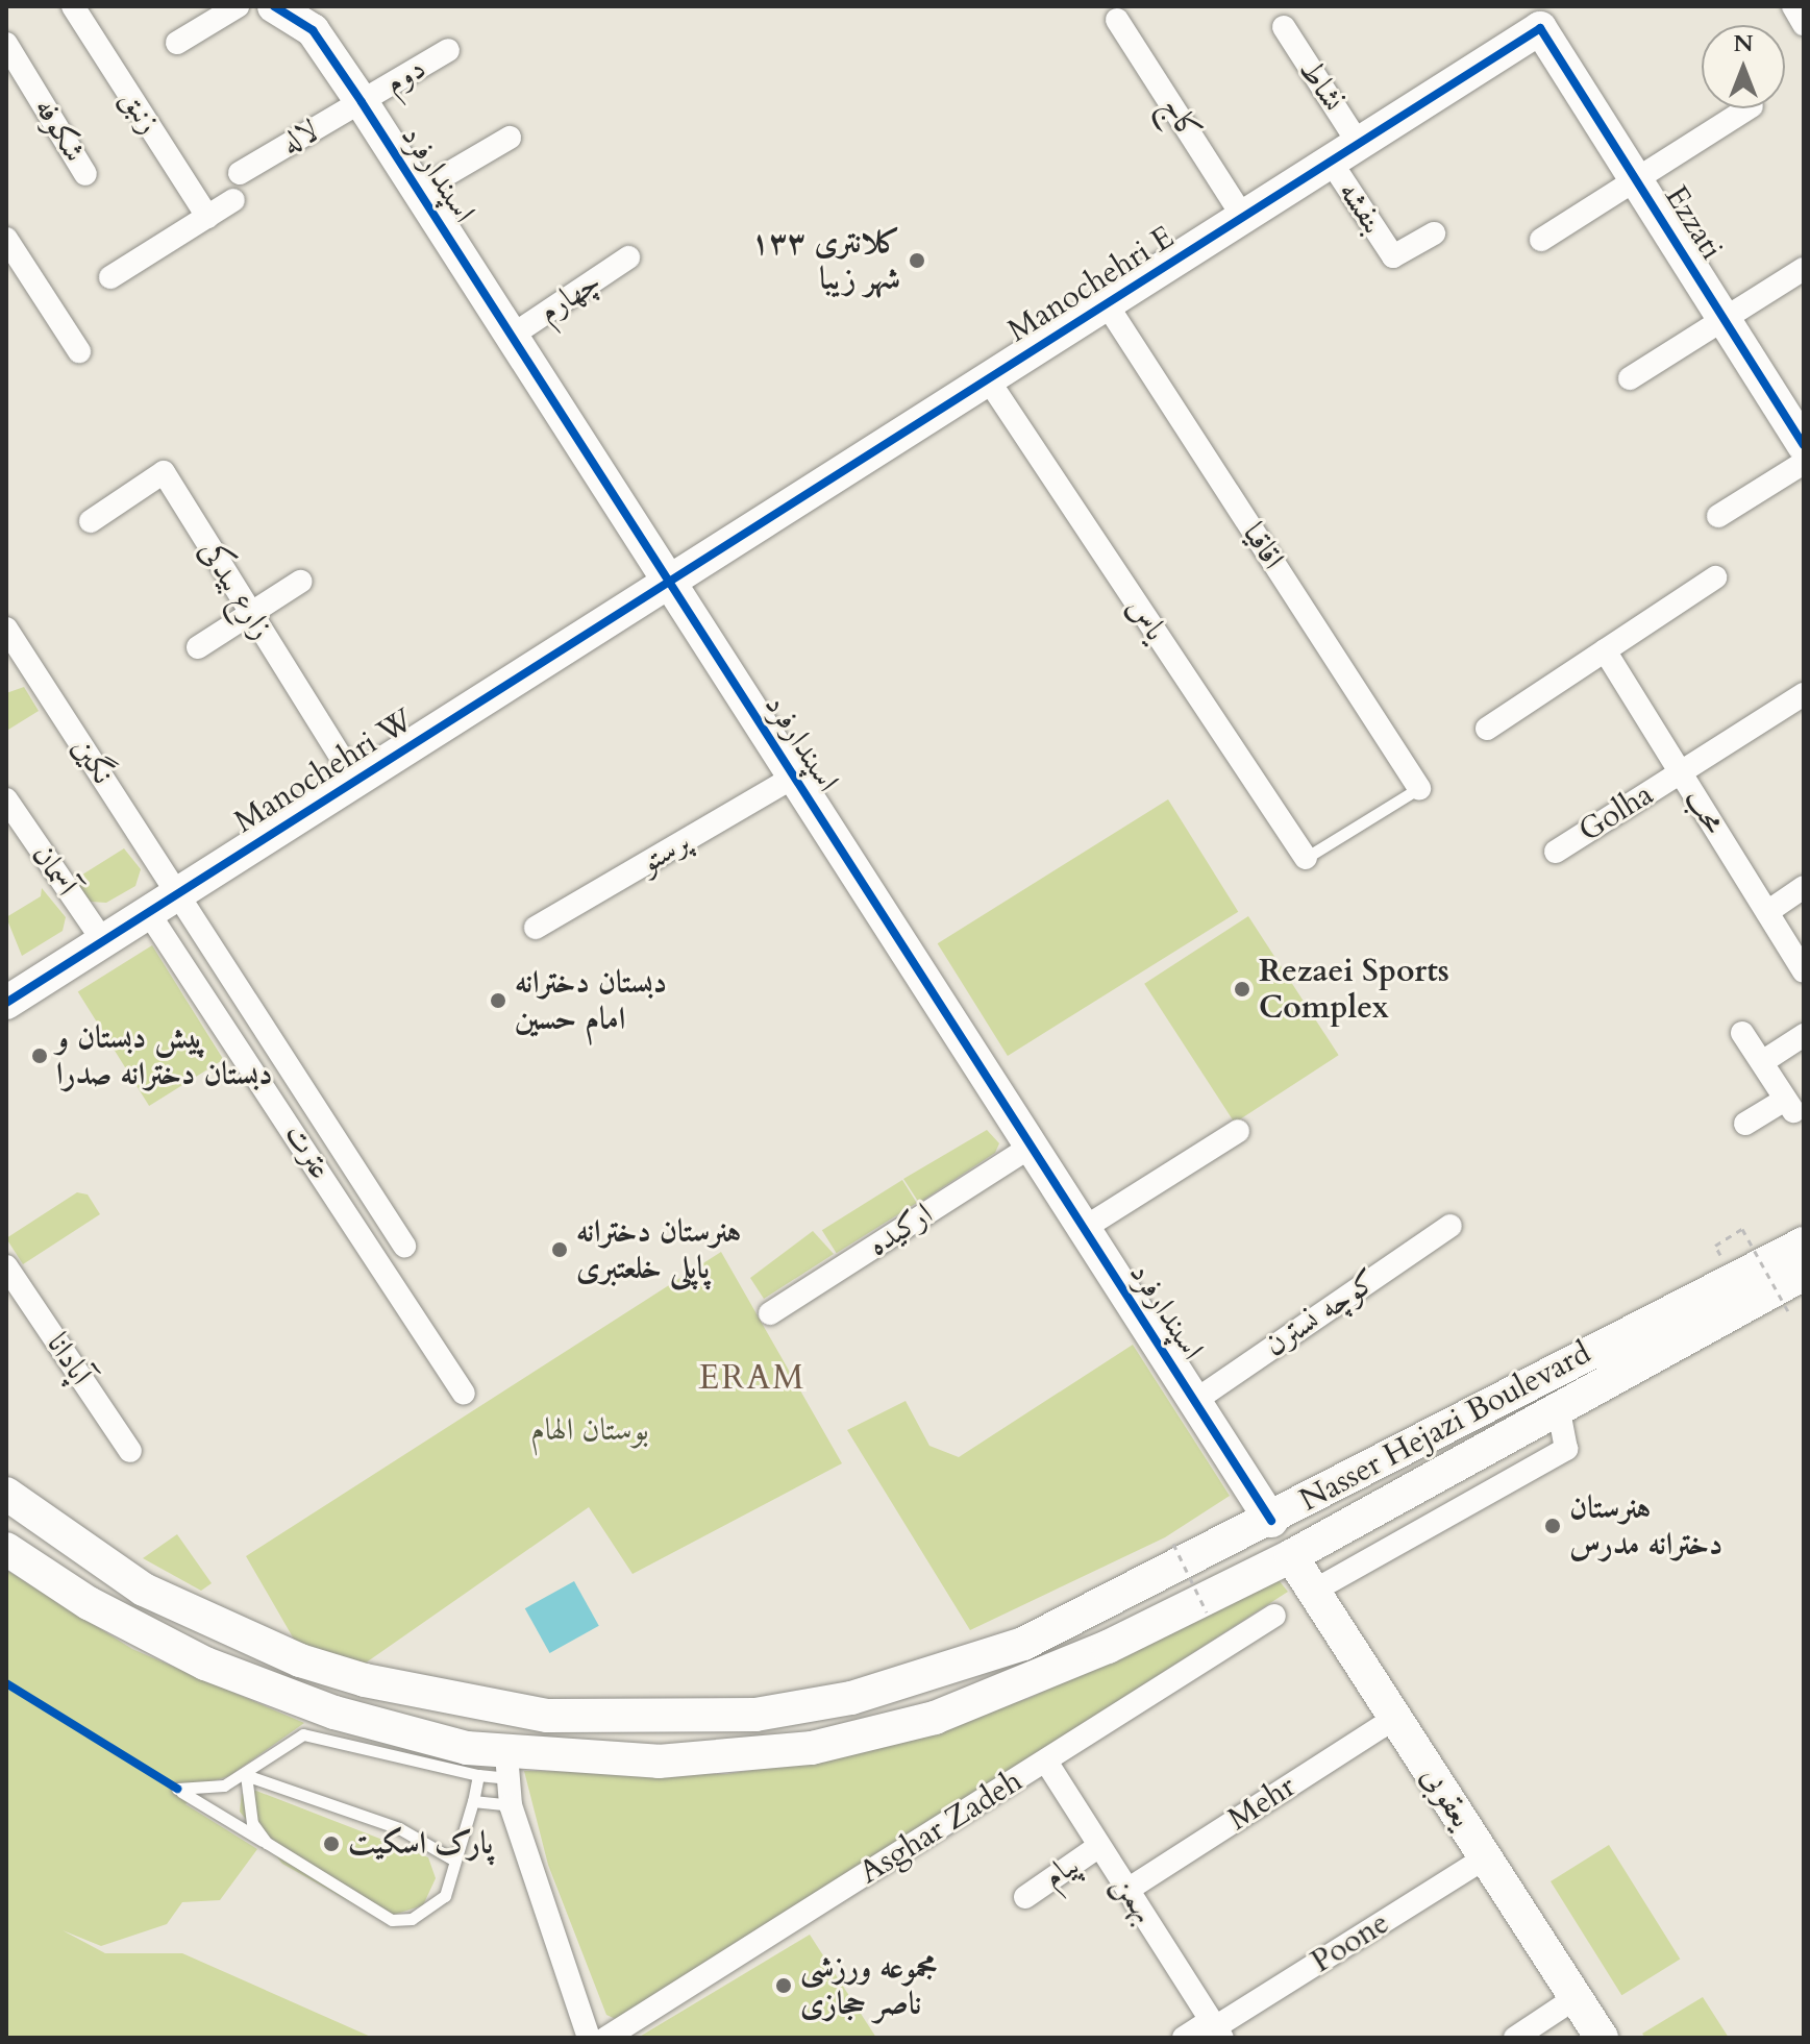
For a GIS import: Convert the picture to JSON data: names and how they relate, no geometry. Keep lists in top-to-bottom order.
{
  "streets": {
    "street": [
      "دوم",
      "نشاط",
      "زنبق",
      "کاج",
      "شکوفه",
      "لاله",
      "اسپندارفرد",
      "بنفشه",
      "Ezzati",
      "Manochehri E",
      "چهارم",
      "اقاقیا",
      "زارع بیدکی",
      "یاس",
      "نگین",
      "Manochehri W",
      "محب",
      "Golha",
      "پرستو",
      "آسمان",
      "عترت",
      "ارکیده",
      "کوچه نسترن",
      "آپادانا",
      "Nasser Hejazi Boulevard",
      "یعقوبی",
      "Mehr",
      "Asghar Zadeh",
      "پیام",
      "بهمن",
      "Poone"
    ]
  },
  "crossings": [
    ["دوم", "لاله"],
    ["دوم", "اسپندارفرد"],
    ["نشاط", "Manochehri E"],
    ["کاج", "Manochehri E"],
    ["لاله", "اسپندارفرد"],
    ["اسپندارفرد", "Manochehri E"],
    ["اسپندارفرد", "چهارم"],
    ["اسپندارفرد", "Manochehri W"],
    ["اسپندارفرد", "پرستو"],
    ["اسپندارفرد", "ارکیده"],
    ["اسپندارفرد", "کوچه نسترن"],
    ["اسپندارفرد", "Nasser Hejazi Boulevard"],
    ["بنفشه", "Manochehri E"],
    ["Ezzati", "Manochehri E"],
    ["Manochehri E", "اقاقیا"],
    ["Manochehri E", "یاس"],
    ["Manochehri E", "Manochehri W"],
    ["زارع بیدکی", "Manochehri W"],
    ["نگین", "Manochehri W"],
    ["Manochehri W", "آسمان"],
    ["Manochehri W", "عترت"],
    ["محب", "Golha"],
    ["Nasser Hejazi Boulevard", "یعقوبی"],
    ["یعقوبی", "Mehr"],
    ["یعقوبی", "Poone"],
    ["Mehr", "بهمن"],
    ["Asghar Zadeh", "بهمن"],
    ["پیام", "بهمن"],
    ["بهمن", "Poone"]
  ],
  "districts": ["ERAM"],
  "parks": ["بوستان الهام"],
  "places": [
    "کلانتری ۱۳۳ شهر زیبا",
    "Rezaei Sports Complex",
    "دبستان دخترانه امام حسین",
    "پیش دبستان و دبستان دخترانه صدرا",
    "هنرستان دخترانه پاپلی خلعتبری",
    "هنرستان دخترانه مدرس",
    "پارک اسکیت",
    "مجموعه ورزشی ناصر حجازی"
  ],
  "north": "top"
}
